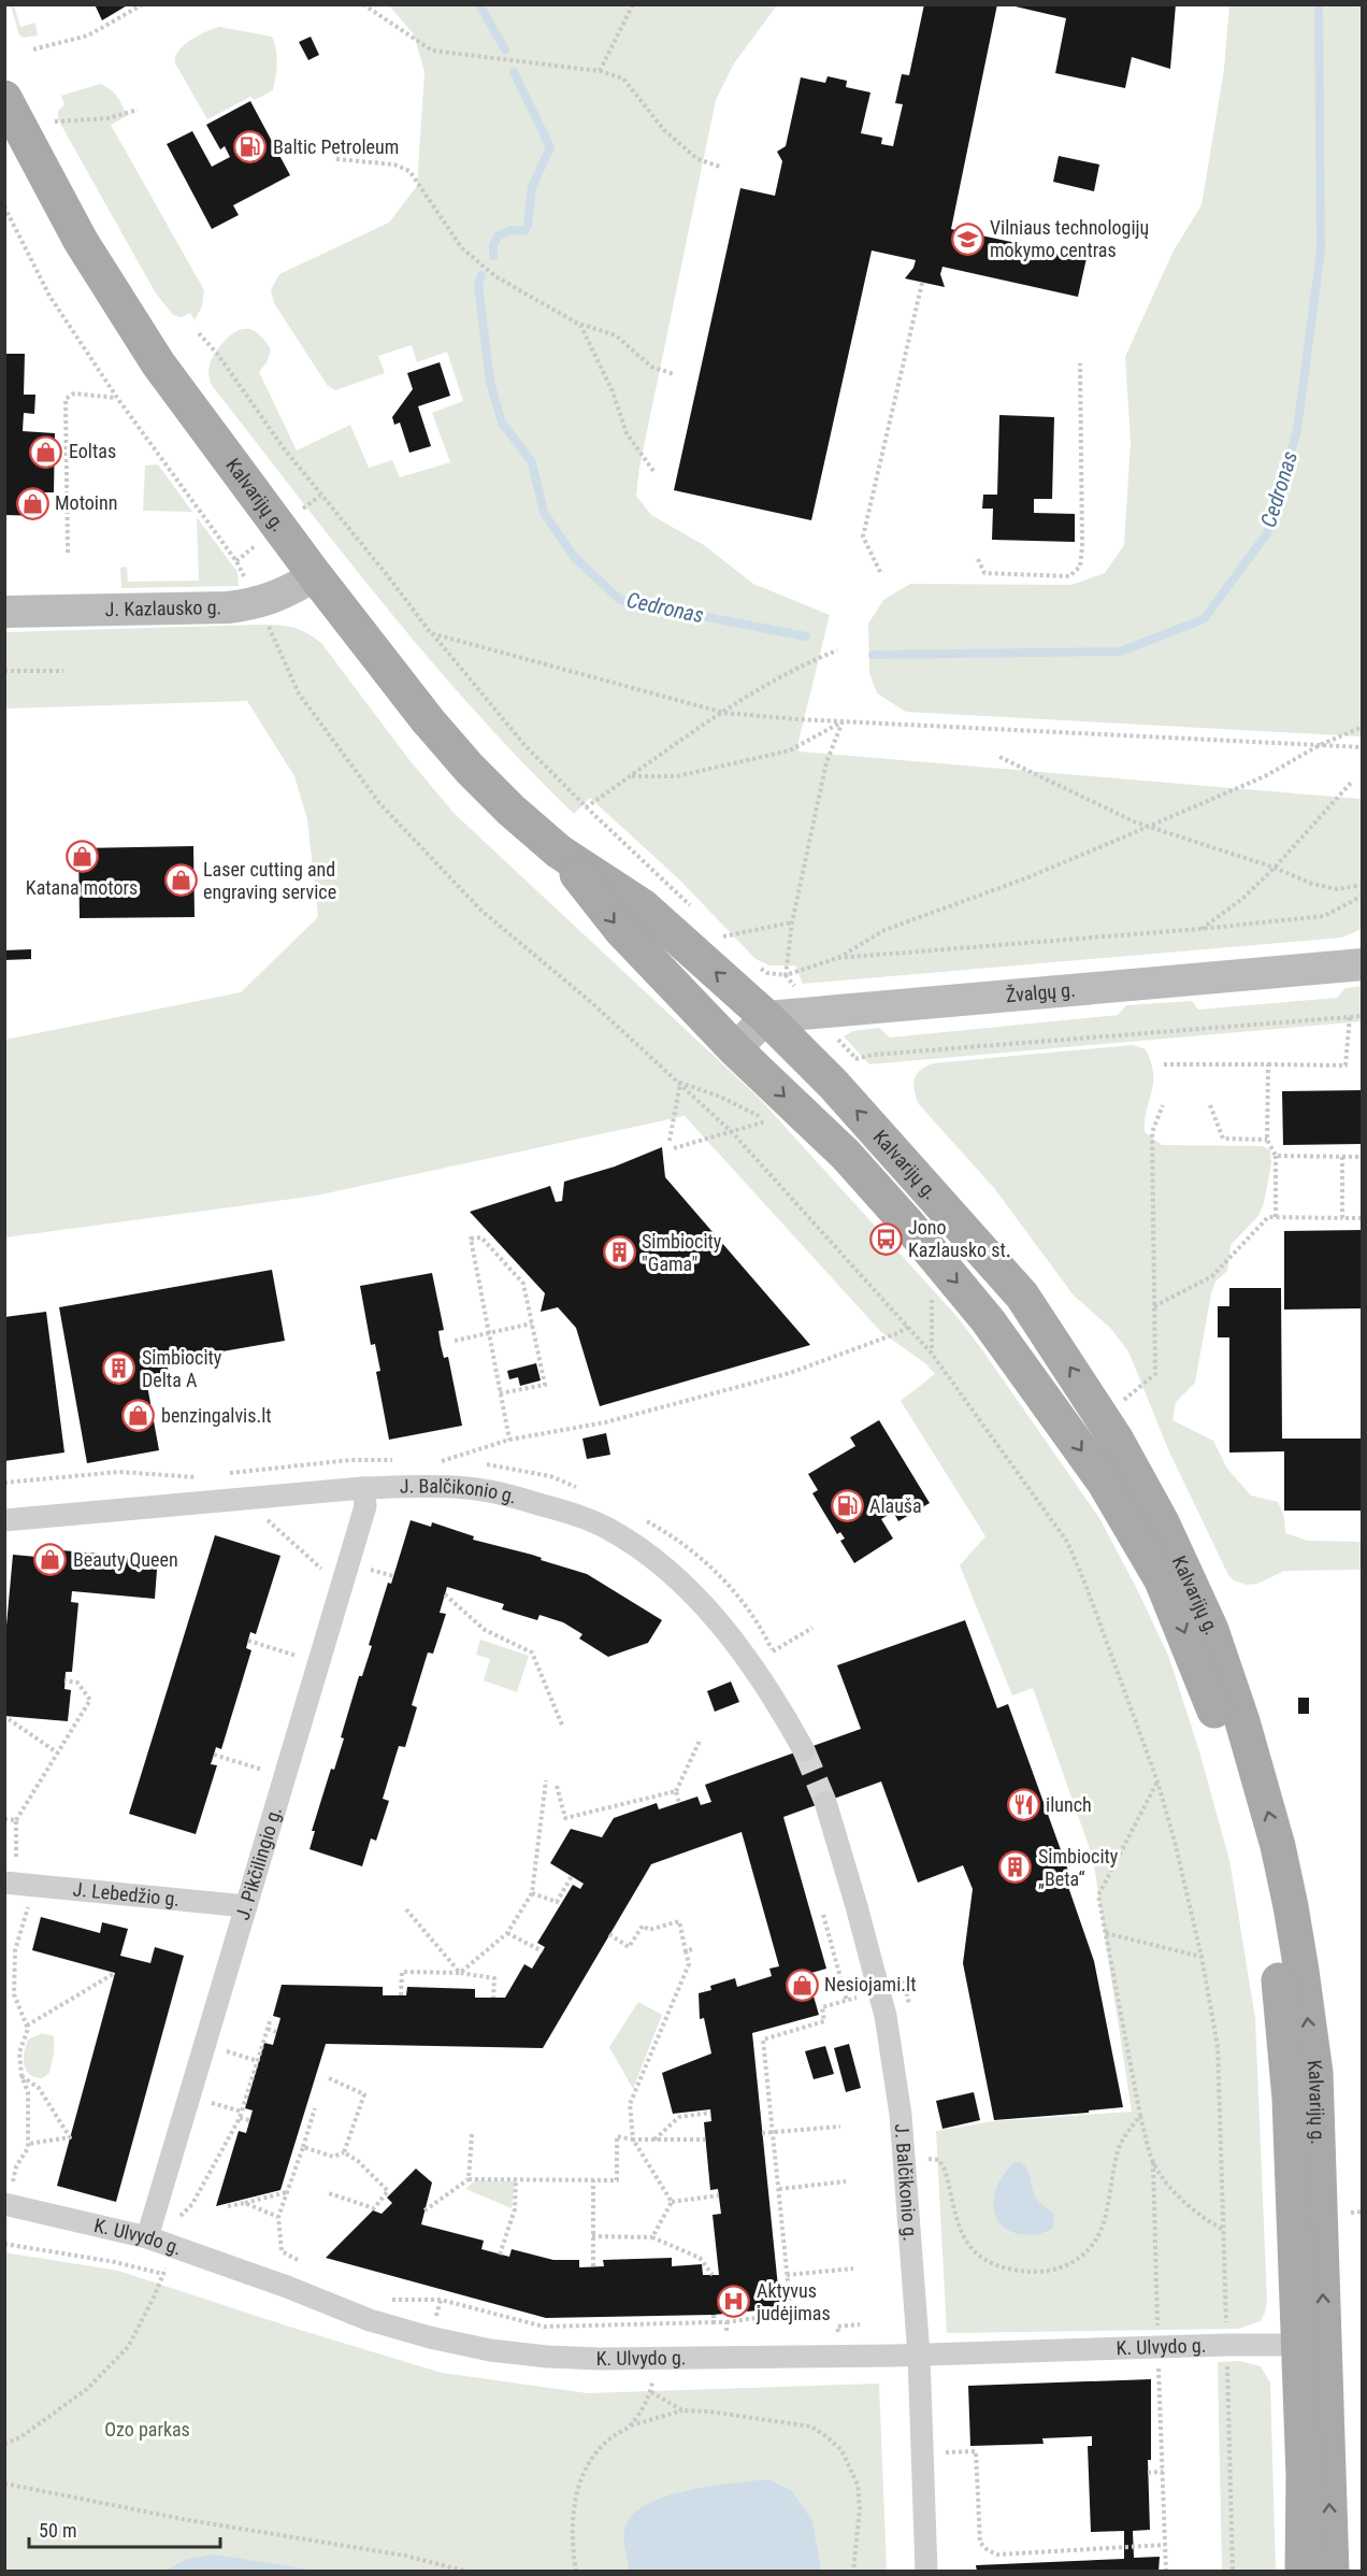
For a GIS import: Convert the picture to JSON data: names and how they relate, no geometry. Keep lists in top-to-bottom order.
{
  "streets": {
    "main road": ["Kalvarijų g.", "J. Kazlausko g.", "Žvalgų g."],
    "street": [
      "J. Balčikonio g.",
      "J. Pikčilingio g.",
      "J. Lebedžio g.",
      "K. Ulvydo g."
    ]
  },
  "crossings": [
    ["Kalvarijų g.", "J. Kazlausko g."],
    ["Kalvarijų g.", "Žvalgų g."],
    ["Kalvarijų g.", "K. Ulvydo g."],
    ["J. Balčikonio g.", "J. Pikčilingio g."],
    ["J. Balčikonio g.", "K. Ulvydo g."],
    ["J. Pikčilingio g.", "J. Lebedžio g."],
    ["J. Pikčilingio g.", "K. Ulvydo g."]
  ],
  "water": ["Cedronas"],
  "parks": ["Ozo parkas"],
  "places": {
    "fuel station": ["Baltic Petroleum", "Alauša"],
    "school or university": ["Vilniaus technologijų mokymo centras"],
    "shop": [
      "Eoltas",
      "Motoinn",
      "Katana motors",
      "Laser cutting and engraving service",
      "benzingalvis.lt",
      "Beauty Queen",
      "Nesiojami.lt"
    ],
    "bus stop": ["Jono Kazlausko st."],
    "building": ["Simbiocity \"Gama\"", "Simbiocity Delta A", "Simbiocity „Beta“"],
    "restaurant": ["ilunch"],
    "hospital": ["Aktyvus judėjimas"]
  },
  "scale_bar": "50 m"
}
